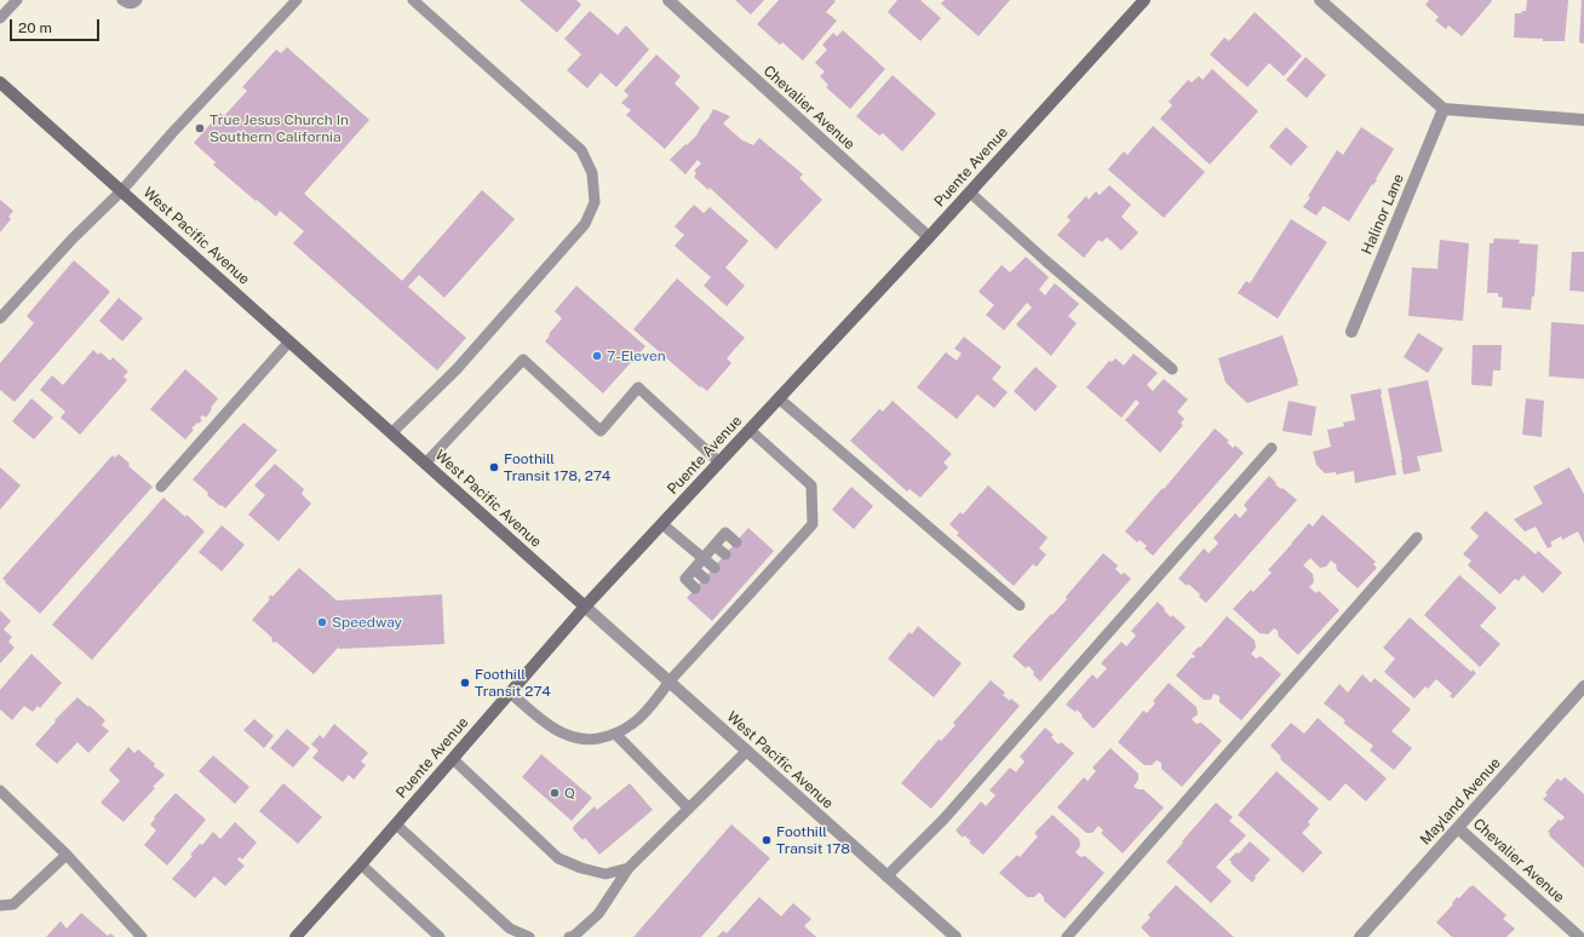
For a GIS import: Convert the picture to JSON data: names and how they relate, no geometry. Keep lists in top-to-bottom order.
{
  "streets": {
    "main road": ["Puente Avenue", "West Pacific Avenue"],
    "street": ["Chevalier Avenue", "Halinor Lane", "Mayland Avenue"]
  },
  "crossings": [
    ["Chevalier Avenue", "Puente Avenue"],
    ["Chevalier Avenue", "Mayland Avenue"],
    ["Puente Avenue", "West Pacific Avenue"]
  ],
  "places": [
    "True Jesus Church In Southern California",
    "7-Eleven",
    "Foothill Transit 178, 274",
    "Speedway",
    "Foothill Transit 274",
    "Q",
    "Foothill Transit 178"
  ],
  "scale_bar": "20 m"
}
